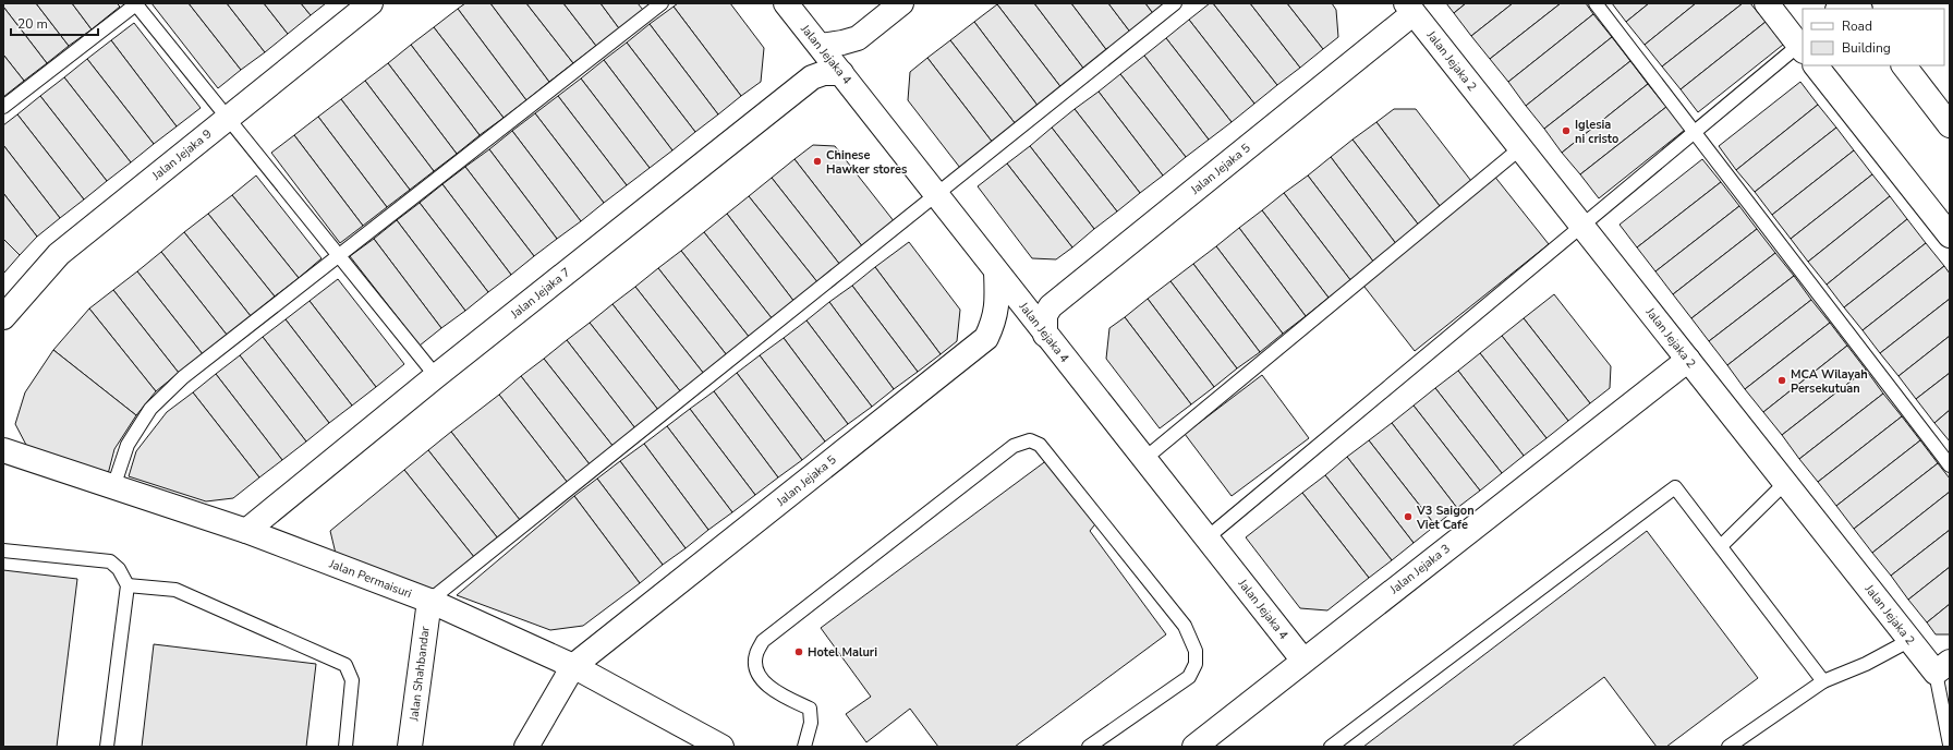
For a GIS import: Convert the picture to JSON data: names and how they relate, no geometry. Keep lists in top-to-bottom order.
{
  "streets": {
    "street": [
      "Jalan Jejaka 4",
      "Jalan Jejaka 2",
      "Jalan Jejaka 9",
      "Jalan Jejaka 5",
      "Jalan Jejaka 7",
      "Jalan Jejaka 3",
      "Jalan Permaisuri",
      "Jalan Shahbandar"
    ]
  },
  "crossings": [
    ["Jalan Jejaka 4", "Jalan Jejaka 5"],
    ["Jalan Jejaka 4", "Jalan Jejaka 7"],
    ["Jalan Jejaka 4", "Jalan Jejaka 3"],
    ["Jalan Jejaka 2", "Jalan Jejaka 5"],
    ["Jalan Jejaka 2", "Jalan Jejaka 3"],
    ["Jalan Jejaka 5", "Jalan Permaisuri"],
    ["Jalan Jejaka 7", "Jalan Permaisuri"],
    ["Jalan Permaisuri", "Jalan Shahbandar"]
  ],
  "places": [
    "Iglesia ni cristo",
    "Chinese Hawker stores",
    "MCA Wilayah Persekutuan",
    "V3 Saigon Viet Cafe",
    "Hotel Maluri"
  ],
  "legend": ["Road", "Building"],
  "scale_bar": "20 m"
}
